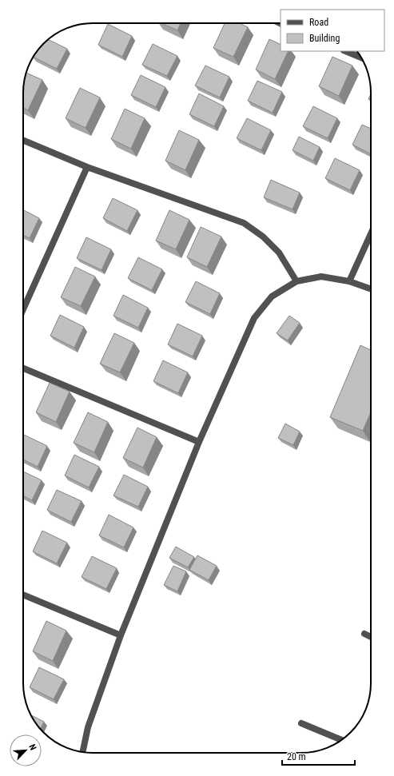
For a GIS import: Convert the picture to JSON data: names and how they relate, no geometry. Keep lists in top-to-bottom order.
{
  "legend": ["Road", "Building"],
  "scale_bar": "20 m",
  "north": "top right"
}
